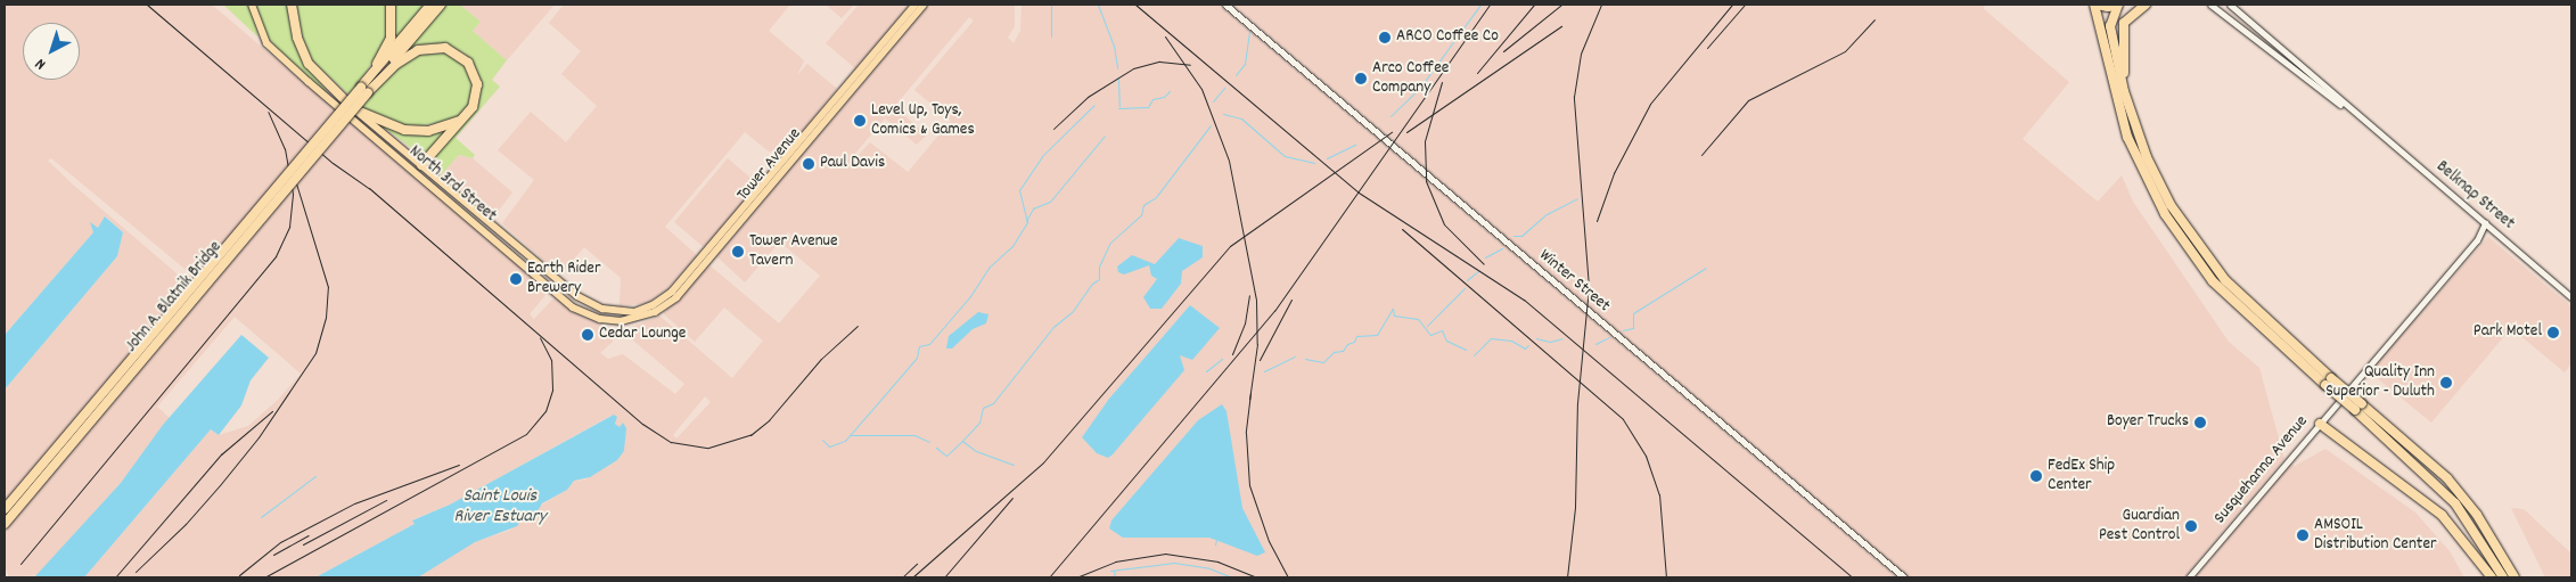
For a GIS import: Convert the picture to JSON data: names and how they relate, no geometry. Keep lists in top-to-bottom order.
{
  "streets": {
    "highway": ["North 3rd Street", "John A. Blatnik Bridge"],
    "main road": ["Tower Avenue"],
    "street": ["Belknap Street", "Winter Street", "Susquehanna Avenue"]
  },
  "crossings": [
    ["Tower Avenue", "North 3rd Street"],
    ["Belknap Street", "Susquehanna Avenue"]
  ],
  "water": ["Saint Louis River Estuary"],
  "places": [
    "ARCO Coffee Co",
    "Arco Coffee Company",
    "Level Up, Toys, Comics & Games",
    "Paul Davis",
    "Tower Avenue Tavern",
    "Earth Rider Brewery",
    "Park Motel",
    "Cedar Lounge",
    "Quality Inn Superior - Duluth",
    "Boyer Trucks",
    "FedEx Ship Center",
    "Guardian Pest Control",
    "AMSOIL Distribution Center"
  ],
  "north": "bottom left"
}
